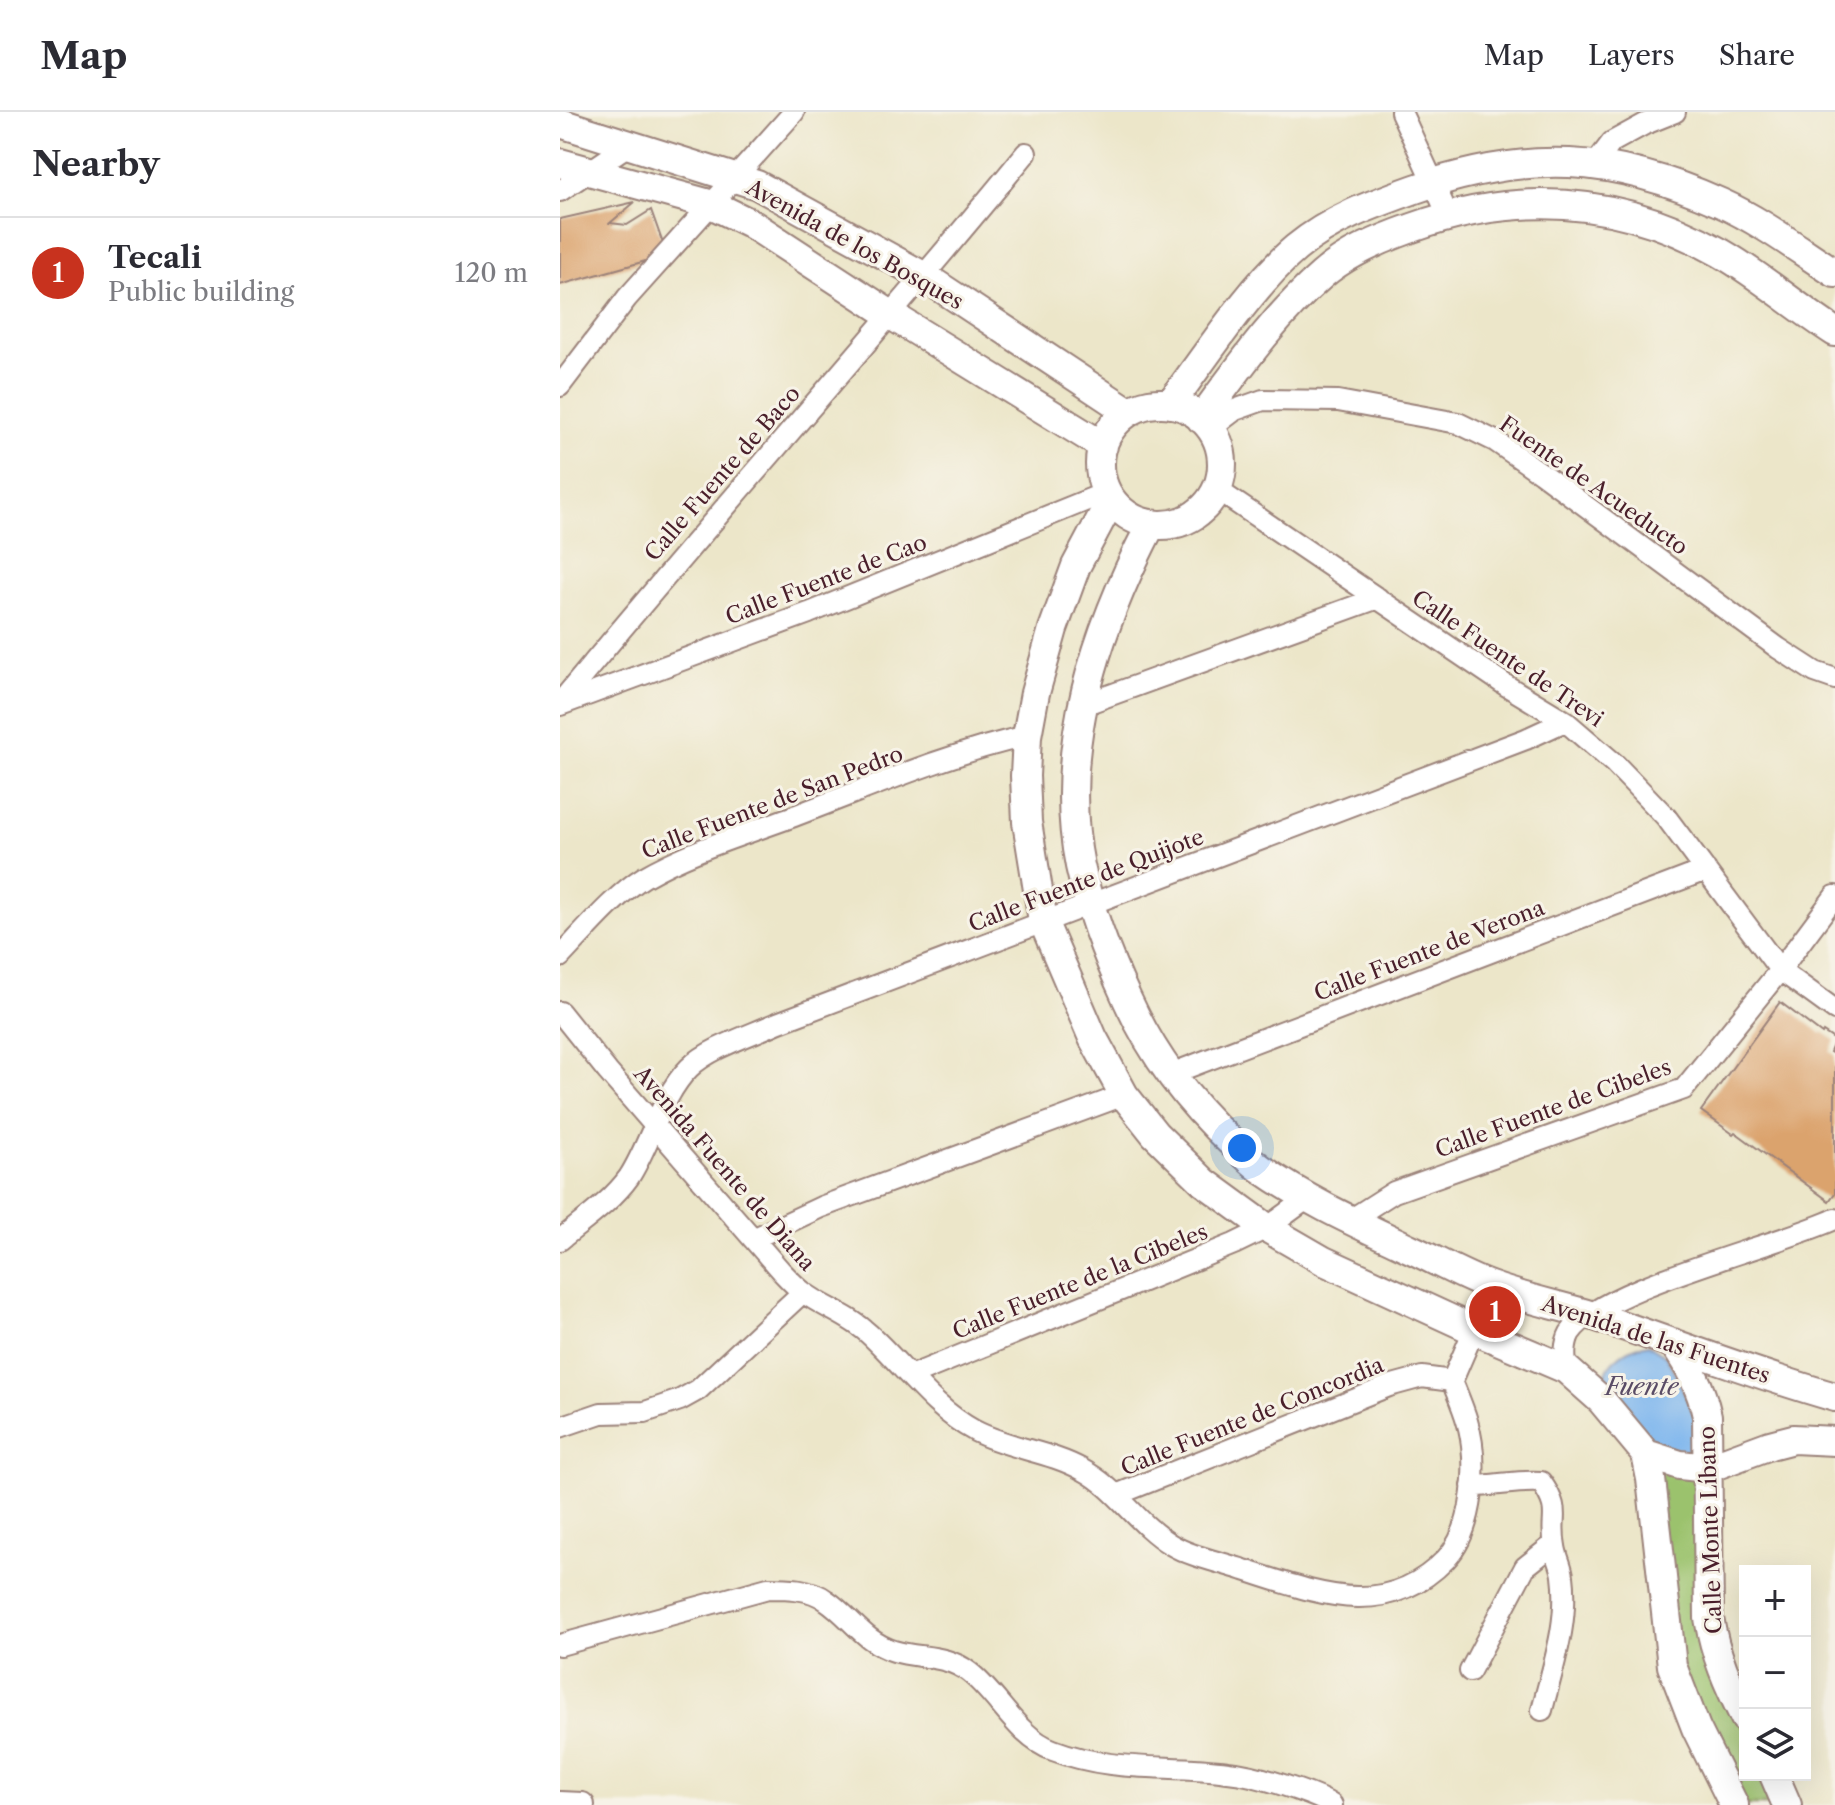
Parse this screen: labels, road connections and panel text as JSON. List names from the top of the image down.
{
  "streets": {
    "main road": ["Avenida de los Bosques", "Avenida de las Fuentes", "Calle Monte Líbano"],
    "street": [
      "Calle Fuente de Baco",
      "Fuente de Acueducto",
      "Calle Fuente de Cao",
      "Calle Fuente de Trevi",
      "Calle Fuente de San Pedro",
      "Calle Fuente de Quijote",
      "Calle Fuente de Verona",
      "Calle Fuente de Cibeles",
      "Avenida Fuente de Diana",
      "Calle Fuente de la Cibeles",
      "Calle Fuente de Concordia"
    ]
  },
  "crossings": [
    ["Avenida de los Bosques", "Calle Fuente de Baco"],
    ["Avenida de los Bosques", "Fuente de Acueducto"],
    ["Avenida de los Bosques", "Calle Fuente de Cao"],
    ["Avenida de los Bosques", "Calle Fuente de Trevi"],
    ["Avenida de los Bosques", "Avenida de las Fuentes"],
    ["Calle Fuente de Baco", "Calle Fuente de Cao"],
    ["Fuente de Acueducto", "Calle Fuente de Cao"],
    ["Fuente de Acueducto", "Calle Fuente de Trevi"],
    ["Fuente de Acueducto", "Avenida de las Fuentes"],
    ["Calle Fuente de Cao", "Calle Fuente de Trevi"],
    ["Calle Fuente de Cao", "Avenida de las Fuentes"],
    ["Calle Fuente de Trevi", "Calle Fuente de Quijote"],
    ["Calle Fuente de Trevi", "Calle Fuente de Verona"],
    ["Calle Fuente de Trevi", "Calle Fuente de Cibeles"],
    ["Calle Fuente de Trevi", "Avenida de las Fuentes"],
    ["Calle Fuente de Quijote", "Avenida Fuente de Diana"],
    ["Calle Fuente de Quijote", "Avenida de las Fuentes"],
    ["Calle Fuente de Verona", "Avenida de las Fuentes"],
    ["Calle Fuente de Cibeles", "Avenida de las Fuentes"],
    ["Avenida Fuente de Diana", "Calle Fuente de la Cibeles"],
    ["Avenida Fuente de Diana", "Calle Fuente de Concordia"],
    ["Calle Fuente de la Cibeles", "Avenida de las Fuentes"],
    ["Avenida de las Fuentes", "Calle Monte Líbano"]
  ],
  "water": ["Fuente"],
  "page": {
    "header": "Map",
    "nav": ["Map", "Layers", "Share"],
    "heading": "Nearby",
    "list": [
      {
        "mark": "1",
        "name": "Tecali",
        "note": "Public building",
        "value": "120 m"
      }
    ],
    "pins": "1",
    "map_buttons": ["+", "−"]
  }
}
